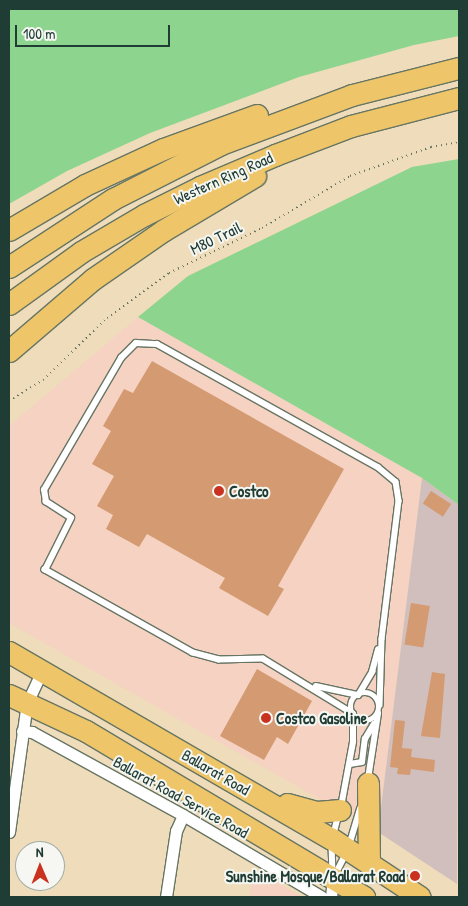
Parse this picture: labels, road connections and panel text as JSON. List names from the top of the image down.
{
  "streets": {
    "highway": ["Western Ring Road", "Ballarat Road"],
    "street": ["Ballarat Road Service Road"],
    "path": ["M80 Trail"]
  },
  "places": ["Costco", "Costco Gasoline", "Sunshine Mosque/Ballarat Road"],
  "scale_bar": "100 m",
  "north": "top"
}
